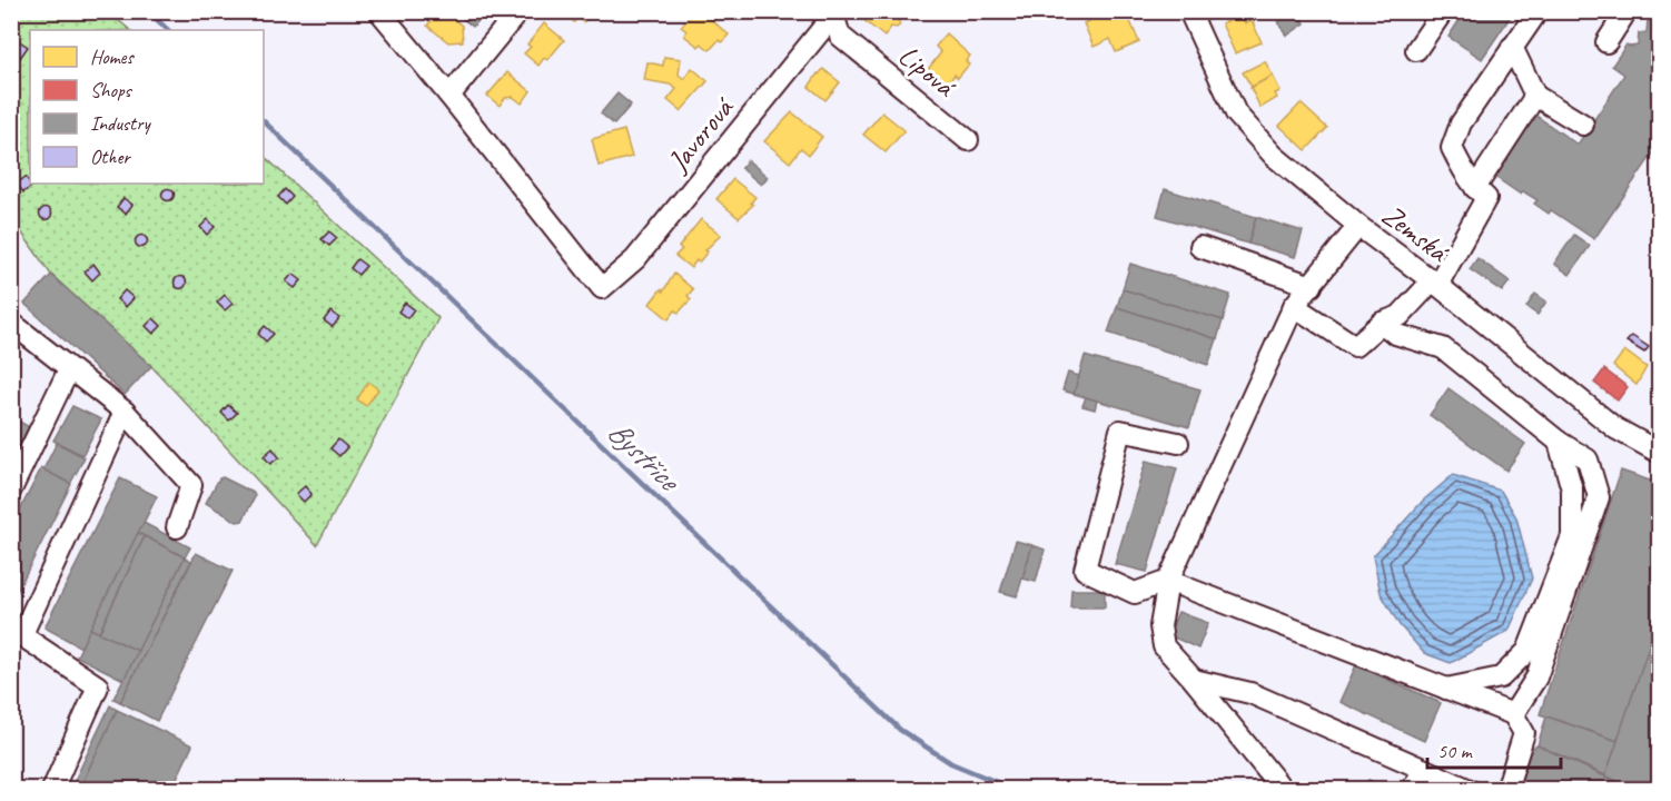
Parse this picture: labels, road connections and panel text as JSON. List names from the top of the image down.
{
  "streets": {
    "street": ["Lipová", "Javorová", "Zemská"]
  },
  "crossings": [
    ["Lipová", "Javorová"]
  ],
  "water": ["Bystřice"],
  "legend": [
    "Homes",
    "Shops",
    "Industry",
    "Other"
  ],
  "scale_bar": "50 m"
}
